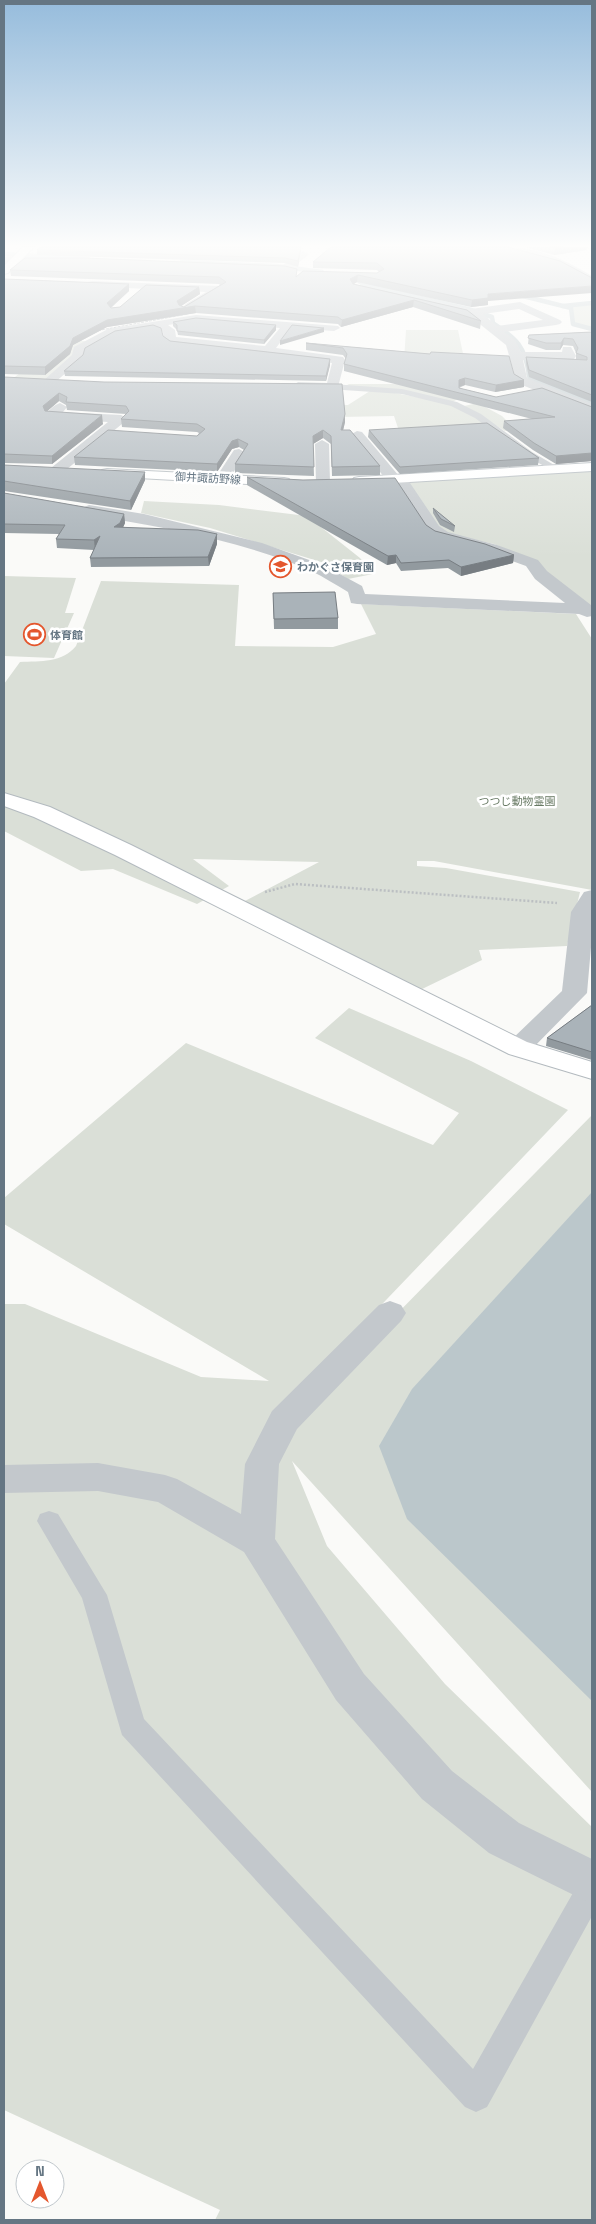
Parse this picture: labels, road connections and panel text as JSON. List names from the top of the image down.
{
  "streets": {
    "street": ["御井諏訪野線"]
  },
  "parks": ["つつじ動物霊園"],
  "places": {
    "school or university": ["わかぐさ保育園"],
    "sports": ["体育館"]
  },
  "north": "top"
}
